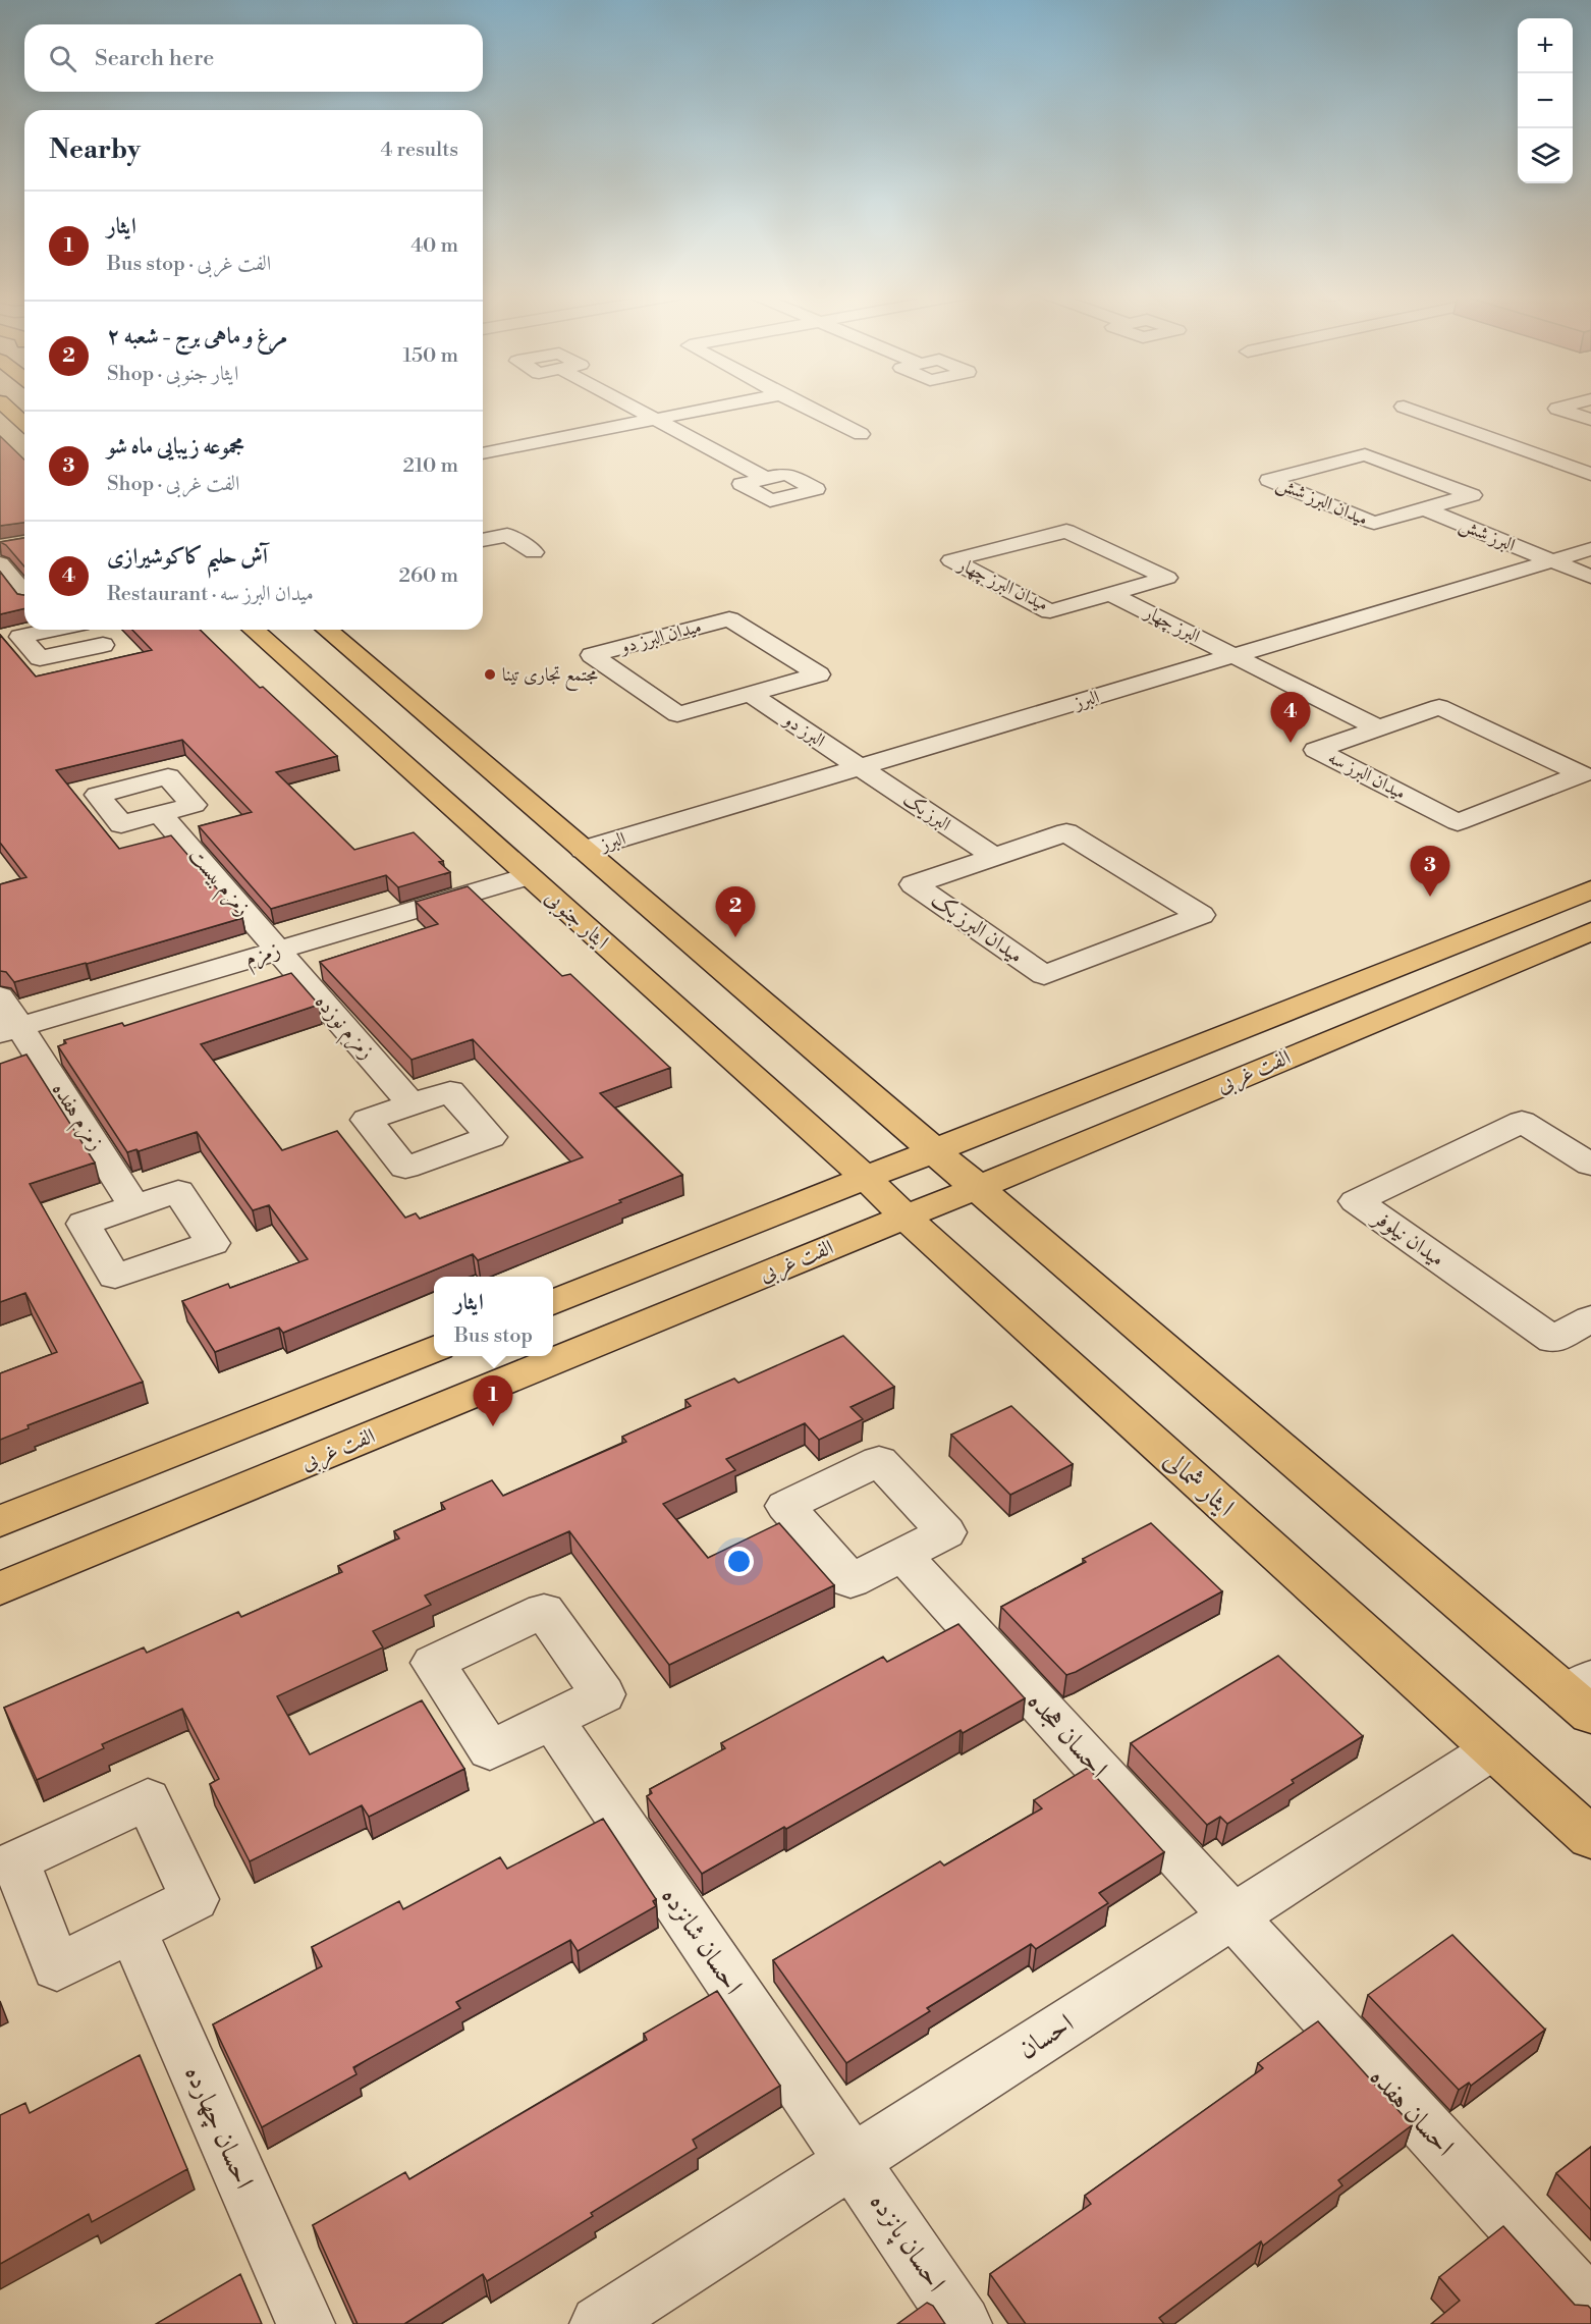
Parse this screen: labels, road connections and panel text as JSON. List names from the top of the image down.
{
  "streets": {
    "main road": ["ایثار جنوبی", "الفت غربی", "ایثار شمالی"],
    "street": [
      "میدان البرز شش",
      "البرز شش",
      "میدان البرز چهار",
      "البرز چهار",
      "میدان البرز دو",
      "البرز",
      "البرز دو",
      "میدان البرز سه",
      "البرز یک",
      "زمزم بیست",
      "میدان البرز یک",
      "زمزم",
      "زمزم نوزده",
      "زمزم هفده",
      "میدان نیلوفر",
      "احسان هجده",
      "احسان شانزده",
      "احسان",
      "احسان هفده",
      "احسان چهارده",
      "احسان پانزده"
    ]
  },
  "crossings": [
    ["میدان البرز شش", "البرز شش"],
    ["البرز شش", "البرز"],
    ["میدان البرز چهار", "البرز چهار"],
    ["البرز چهار", "البرز"],
    ["البرز چهار", "میدان البرز سه"],
    ["میدان البرز دو", "البرز دو"],
    ["البرز", "البرز دو"],
    ["البرز", "البرز یک"],
    ["البرز دو", "البرز یک"],
    ["البرز یک", "میدان البرز یک"],
    ["زمزم بیست", "زمزم"],
    ["زمزم بیست", "زمزم نوزده"],
    ["ایثار جنوبی", "زمزم"],
    ["ایثار جنوبی", "الفت غربی"],
    ["ایثار جنوبی", "ایثار شمالی"],
    ["زمزم", "زمزم نوزده"],
    ["زمزم", "زمزم هفده"],
    ["الفت غربی", "ایثار شمالی"],
    ["ایثار شمالی", "احسان"],
    ["احسان هجده", "احسان"],
    ["احسان هجده", "احسان هفده"],
    ["احسان شانزده", "احسان"],
    ["احسان شانزده", "احسان پانزده"],
    ["احسان", "احسان هفده"],
    ["احسان", "احسان پانزده"]
  ],
  "places": ["مجتمع تجاری تینا"],
  "page": {
    "map_buttons": ["+", "−"],
    "search": "Search here",
    "heading": ["Nearby", "4 results"],
    "list": [
      {
        "mark": "1",
        "name": "ایثار",
        "note": "Bus stop · الفت غربی",
        "value": "40 m"
      },
      {
        "mark": "2",
        "name": "مرغ و ماهی برج - شعبه ۲",
        "note": "Shop · ایثار جنوبی",
        "value": "150 m"
      },
      {
        "mark": "3",
        "name": "مجموعه زیبایی ماه شو",
        "note": "Shop · الفت غربی",
        "value": "210 m"
      },
      {
        "mark": "4",
        "name": "آش حلیم کاکوشیرازی",
        "note": "Restaurant · میدان البرز سه",
        "value": "260 m"
      }
    ],
    "pins": [
      "4",
      "3",
      "2",
      "1"
    ],
    "popup": ["ایثار", "Bus stop"]
  }
}
